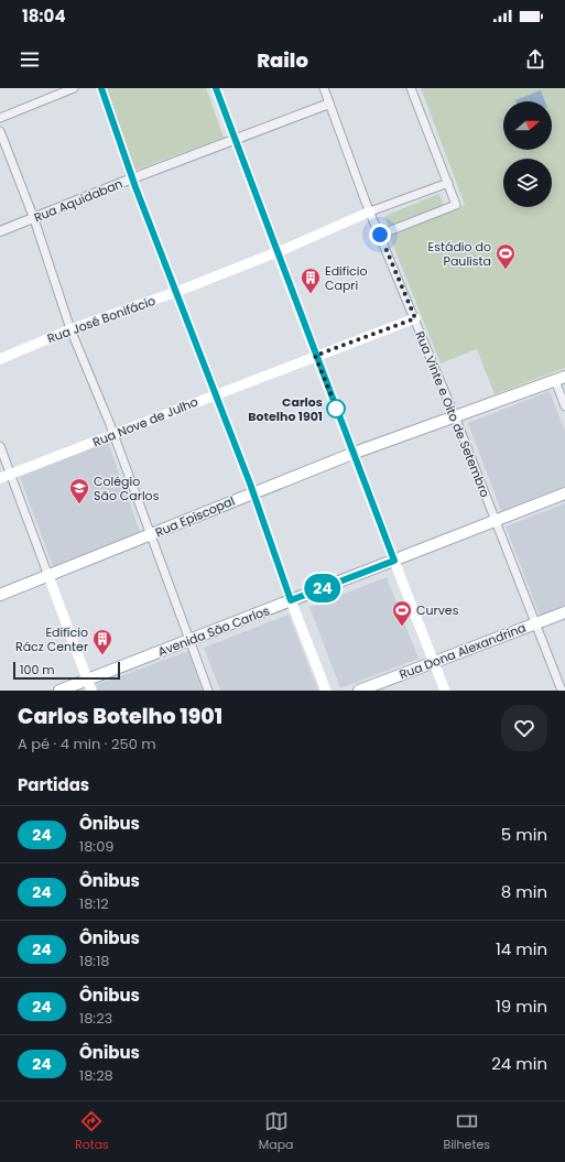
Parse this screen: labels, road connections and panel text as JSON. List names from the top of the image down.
{
  "streets": {
    "main road": [
      "Rua José Bonifácio",
      "Rua Nove de Julho",
      "Rua Episcopal",
      "Avenida São Carlos",
      "Rua Dona Alexandrina"
    ],
    "street": ["Rua Aquidaban", "Rua Vinte e Oito de Setembro"]
  },
  "crossings": [
    ["Rua Aquidaban", "Rua Vinte e Oito de Setembro"],
    ["Rua José Bonifácio", "Rua Vinte e Oito de Setembro"],
    ["Rua Vinte e Oito de Setembro", "Rua Nove de Julho"],
    ["Rua Vinte e Oito de Setembro", "Rua Episcopal"],
    ["Rua Vinte e Oito de Setembro", "Avenida São Carlos"],
    ["Rua Vinte e Oito de Setembro", "Rua Dona Alexandrina"]
  ],
  "places": {
    "sports": ["Estádio do Paulista", "Curves"],
    "building": ["Edifício Capri", "Edifício Rácz Center"],
    "other": ["Carlos Botelho 1901"],
    "school or university": ["Colégio São Carlos"]
  },
  "lines": ["bus line 24"],
  "scale_bar": "100 m",
  "north": "right",
  "page": {
    "status": "18:04",
    "header": "Railo",
    "on_map": "24",
    "scale": "100 m",
    "heading": [
      ["Carlos Botelho 1901", "A pé · 4 min · 250 m"],
      "Partidas"
    ],
    "list": [
      {
        "mark": "24",
        "name": "Ônibus",
        "note": "18:09",
        "value": "5 min"
      },
      {
        "mark": "24",
        "name": "Ônibus",
        "note": "18:12",
        "value": "8 min"
      },
      {
        "mark": "24",
        "name": "Ônibus",
        "note": "18:18",
        "value": "14 min"
      },
      {
        "mark": "24",
        "name": "Ônibus",
        "note": "18:23",
        "value": "19 min"
      },
      {
        "mark": "24",
        "name": "Ônibus",
        "note": "18:28",
        "value": "24 min"
      }
    ],
    "tabs": ["Rotas", "Mapa", "Bilhetes"]
  }
}
